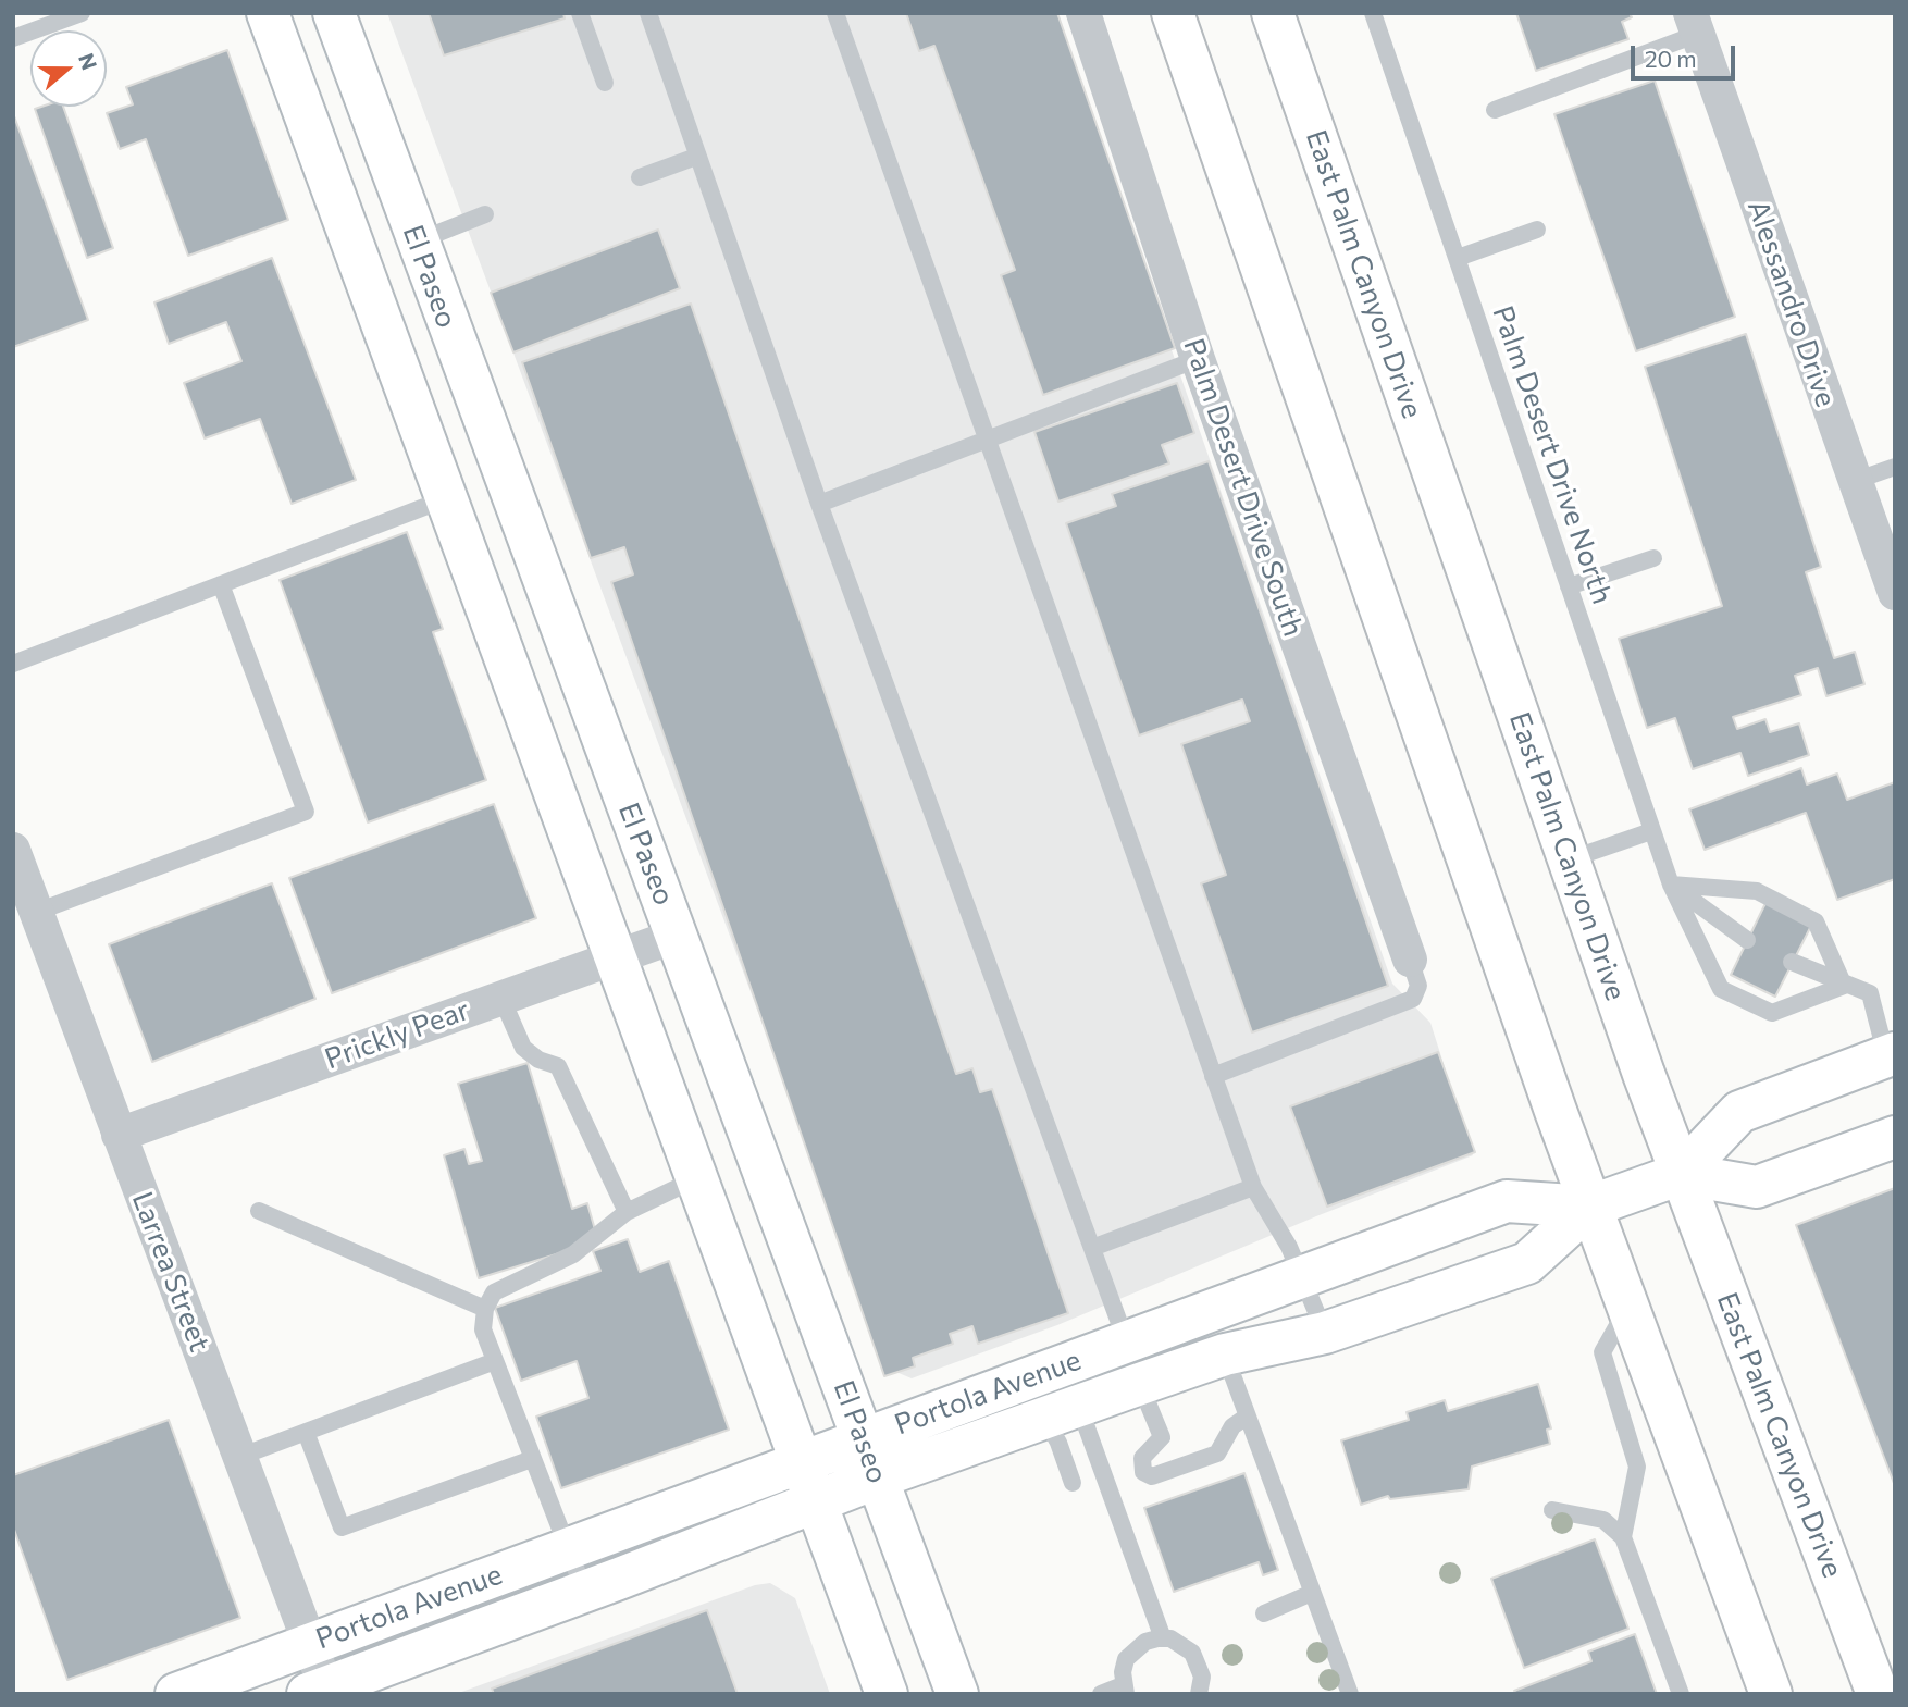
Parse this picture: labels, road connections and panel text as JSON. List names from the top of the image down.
{
  "streets": {
    "street": [
      "East Palm Canyon Drive",
      "El Paseo",
      "Alessandro Drive",
      "Palm Desert Drive South",
      "Prickly Pear",
      "Larrea Street",
      "Portola Avenue"
    ],
    "lane": ["Palm Desert Drive North"]
  },
  "crossings": [
    ["East Palm Canyon Drive", "Portola Avenue"],
    ["El Paseo", "Prickly Pear"],
    ["El Paseo", "Portola Avenue"],
    ["Prickly Pear", "Larrea Street"],
    ["Larrea Street", "Portola Avenue"]
  ],
  "scale_bar": "20 m",
  "north": "right"
}
